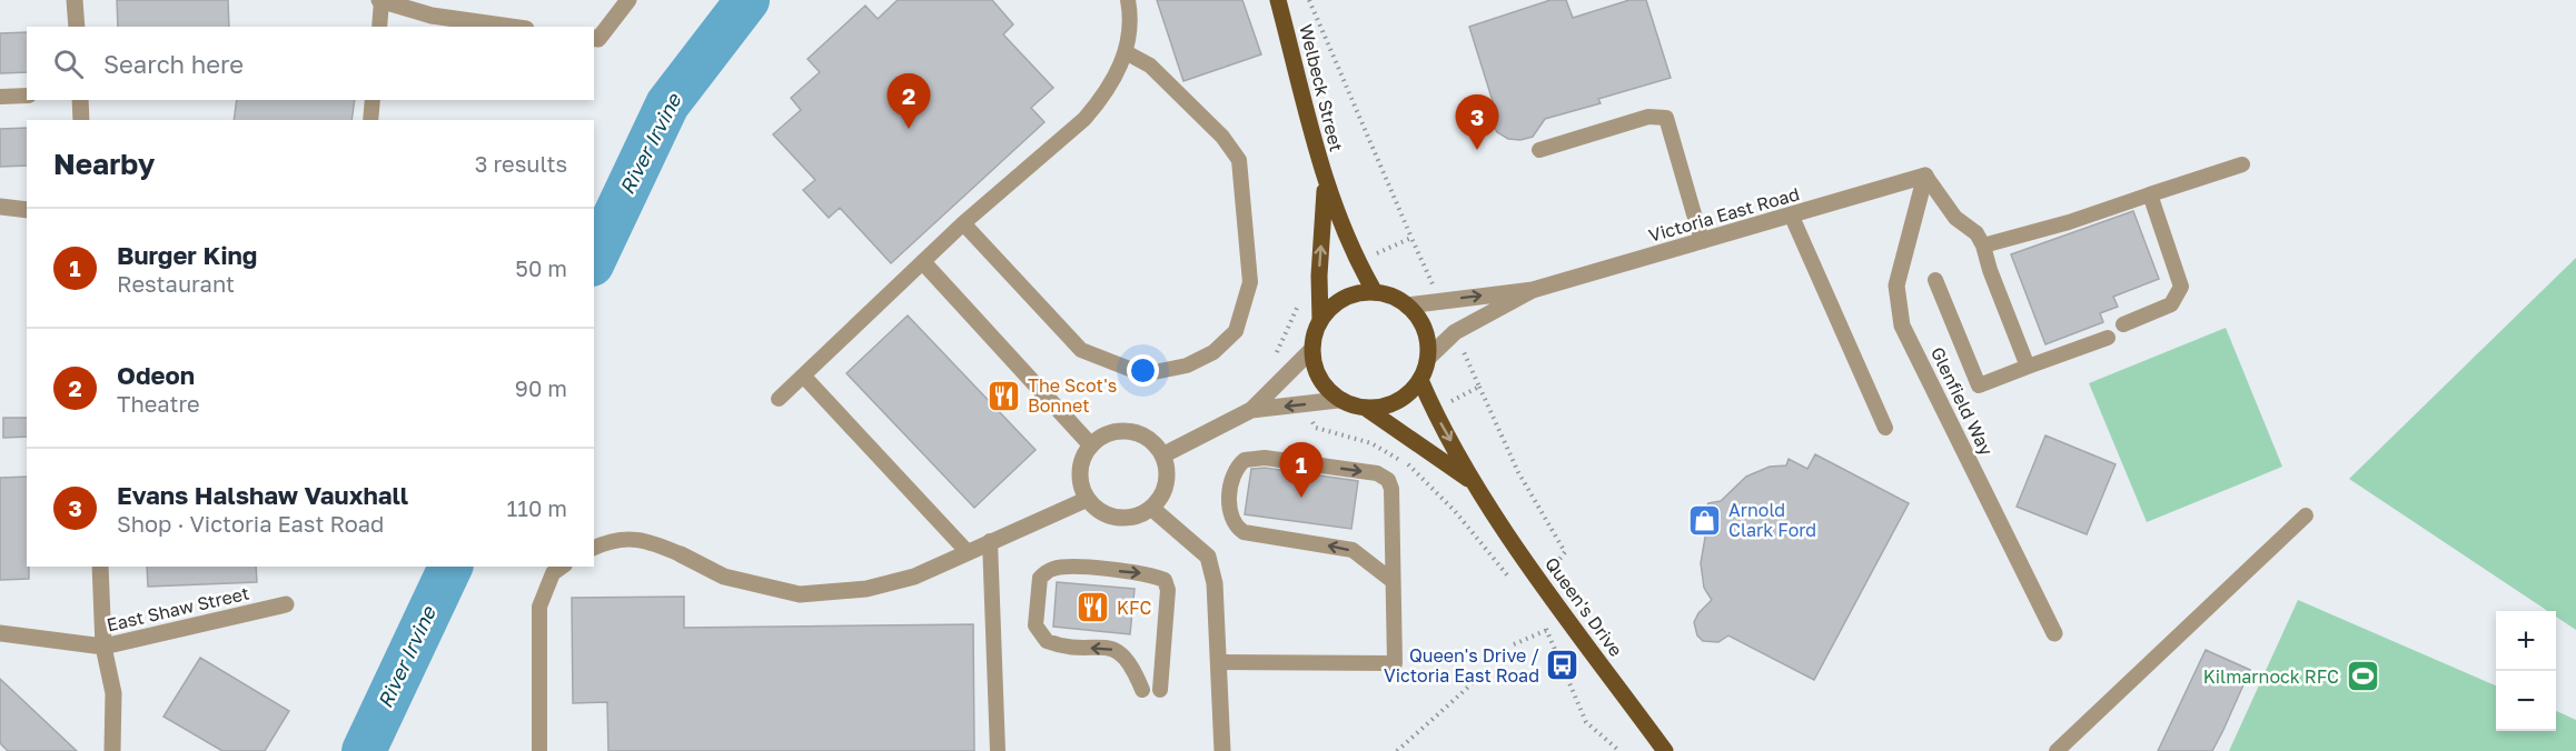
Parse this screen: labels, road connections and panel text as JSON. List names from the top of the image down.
{
  "streets": {
    "main road": ["Welbeck Street", "Queen's Drive"],
    "street": ["Victoria East Road", "Glenfield Way", "East Shaw Street"]
  },
  "crossings": [
    ["Welbeck Street", "Victoria East Road"],
    ["Welbeck Street", "Queen's Drive"],
    ["Victoria East Road", "Glenfield Way"],
    ["Victoria East Road", "Queen's Drive"]
  ],
  "water": ["River Irvine"],
  "places": {
    "restaurant": ["The Scot's Bonnet", "KFC"],
    "shop": ["Arnold Clark Ford"],
    "bus stop": ["Queen's Drive / Victoria East Road"],
    "sports": ["Kilmarnock RFC"]
  },
  "page": {
    "search": "Search here",
    "pins": ["2", "3", "1"],
    "heading": ["Nearby", "3 results"],
    "list": [
      {
        "mark": "1",
        "name": "Burger King",
        "note": "Restaurant",
        "value": "50 m"
      },
      {
        "mark": "2",
        "name": "Odeon",
        "note": "Theatre",
        "value": "90 m"
      },
      {
        "mark": "3",
        "name": "Evans Halshaw Vauxhall",
        "note": "Shop · Victoria East Road",
        "value": "110 m"
      }
    ],
    "map_buttons": ["+", "−"]
  }
}
